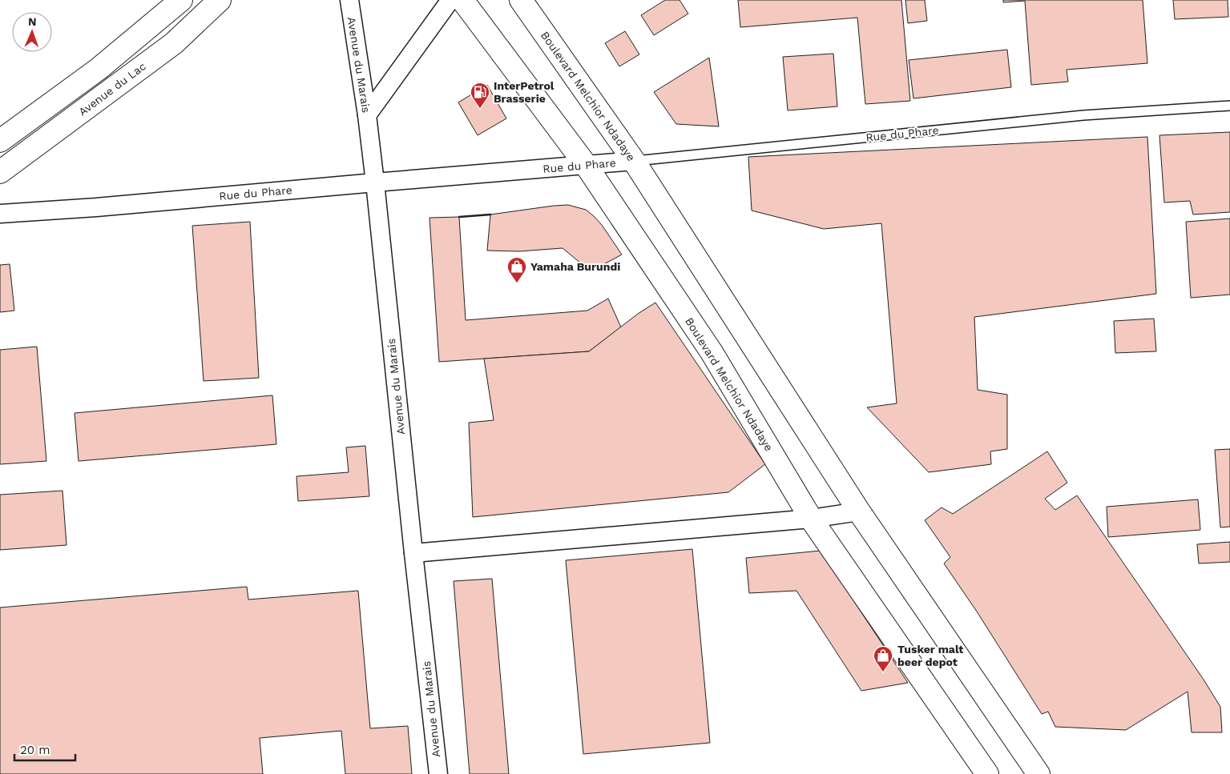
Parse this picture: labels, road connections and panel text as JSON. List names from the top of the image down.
{
  "streets": {
    "main road": ["Avenue du Lac", "Boulevard Melchior Ndadaye"],
    "street": ["Avenue du Marais", "Rue du Phare"]
  },
  "crossings": [
    ["Avenue du Marais", "Rue du Phare"],
    ["Boulevard Melchior Ndadaye", "Rue du Phare"]
  ],
  "places": {
    "fuel station": ["InterPetrol Brasserie"],
    "shop": ["Yamaha Burundi", "Tusker malt beer depot"]
  },
  "scale_bar": "20 m",
  "north": "top"
}
